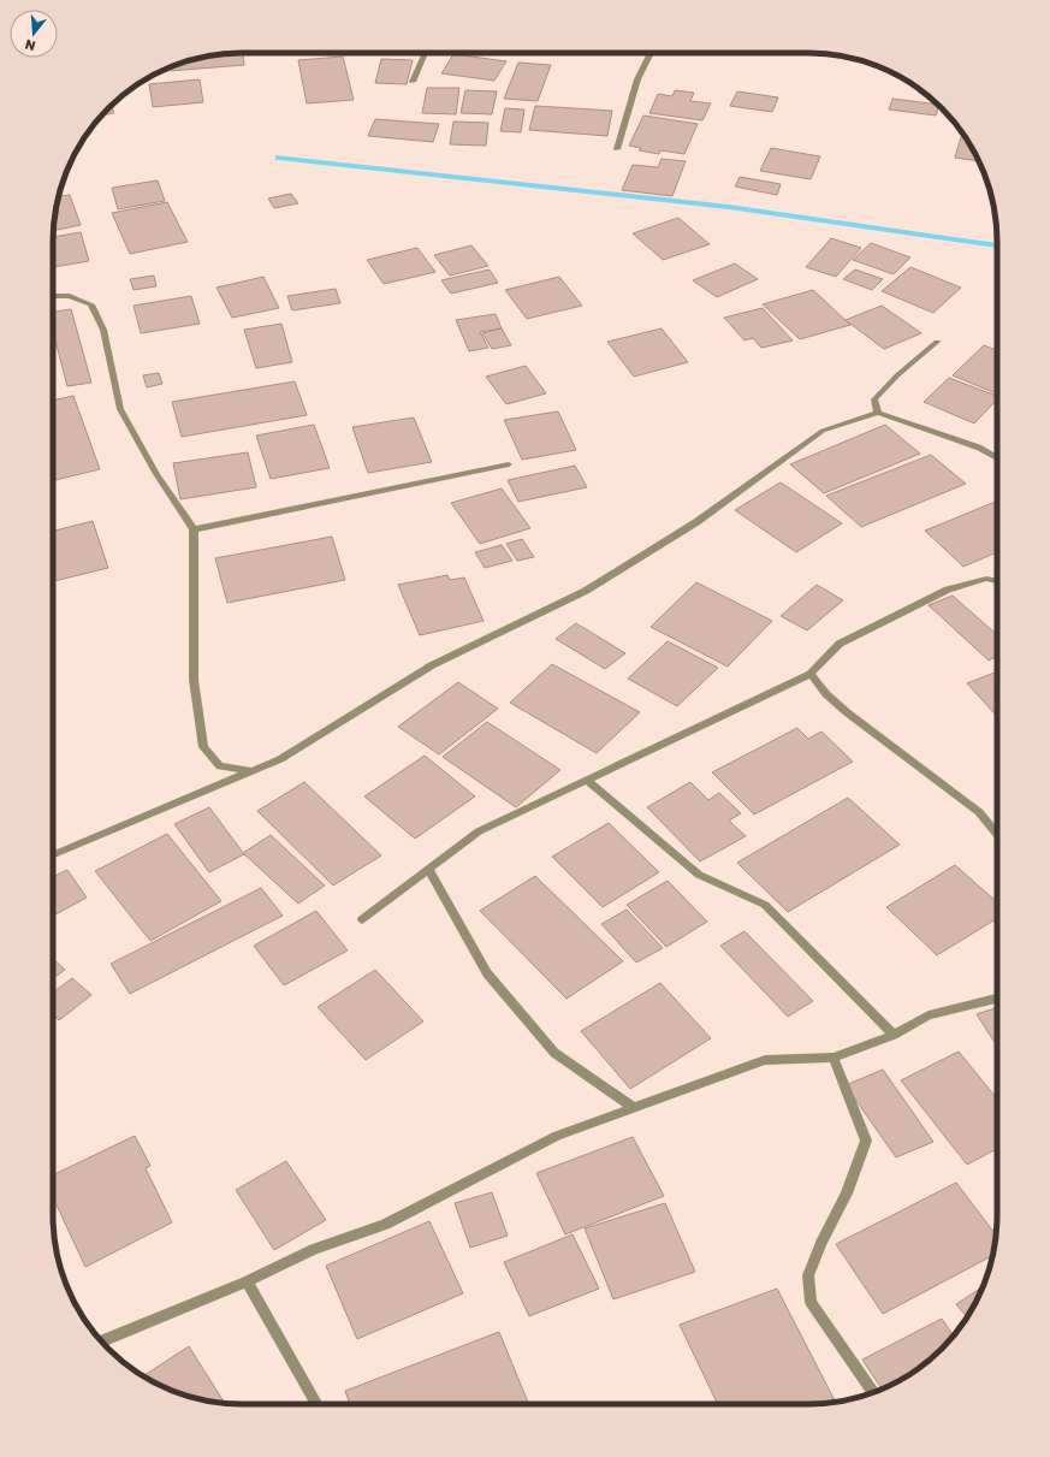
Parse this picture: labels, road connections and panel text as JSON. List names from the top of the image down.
{
  "north": "bottom"
}
